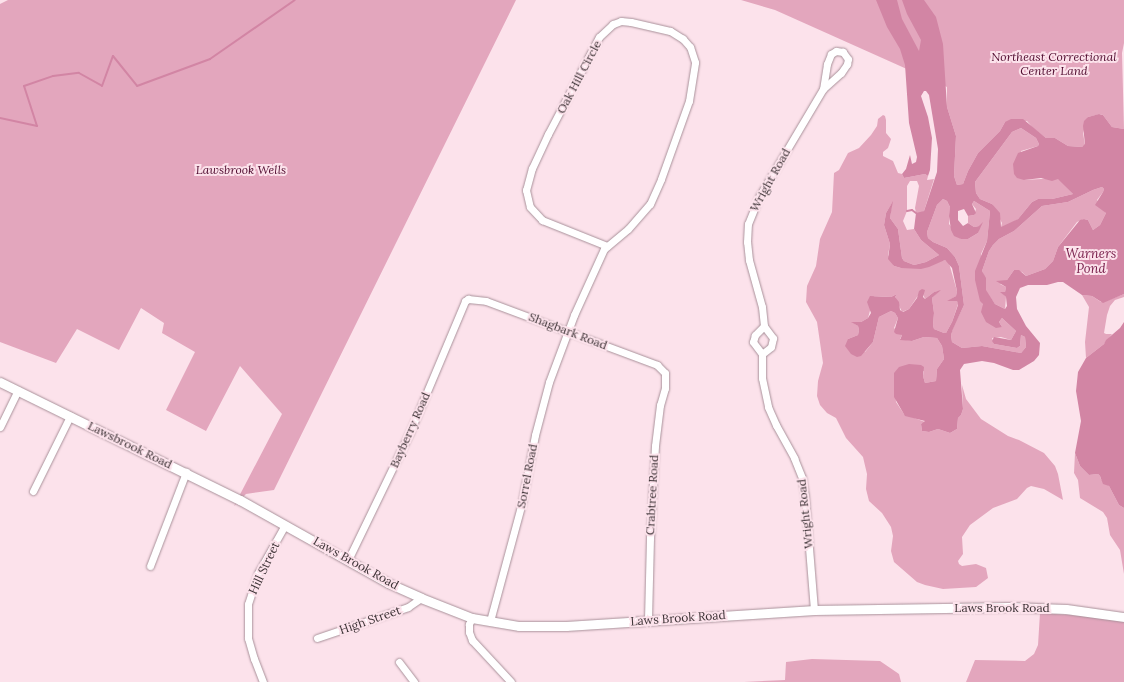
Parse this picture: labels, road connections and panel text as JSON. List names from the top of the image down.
{
  "streets": {
    "street": [
      "Oak Hill Circle",
      "Wright Road",
      "Shagbark Road",
      "Bayberry Road",
      "Lawsbrook Road",
      "Sorrel Road",
      "Crabtree Road",
      "Laws Brook Road",
      "Hill Street",
      "High Street"
    ]
  },
  "crossings": [
    ["Oak Hill Circle", "Shagbark Road"],
    ["Oak Hill Circle", "Sorrel Road"],
    ["Wright Road", "Laws Brook Road"],
    ["Shagbark Road", "Bayberry Road"],
    ["Shagbark Road", "Sorrel Road"],
    ["Shagbark Road", "Crabtree Road"],
    ["Bayberry Road", "Laws Brook Road"],
    ["Lawsbrook Road", "Laws Brook Road"],
    ["Sorrel Road", "Laws Brook Road"],
    ["Crabtree Road", "Laws Brook Road"],
    ["Laws Brook Road", "Hill Street"],
    ["Laws Brook Road", "High Street"]
  ],
  "water": ["Warners Pond"],
  "parks": ["Northeast Correctional Center Land", "Lawsbrook Wells"]
}
